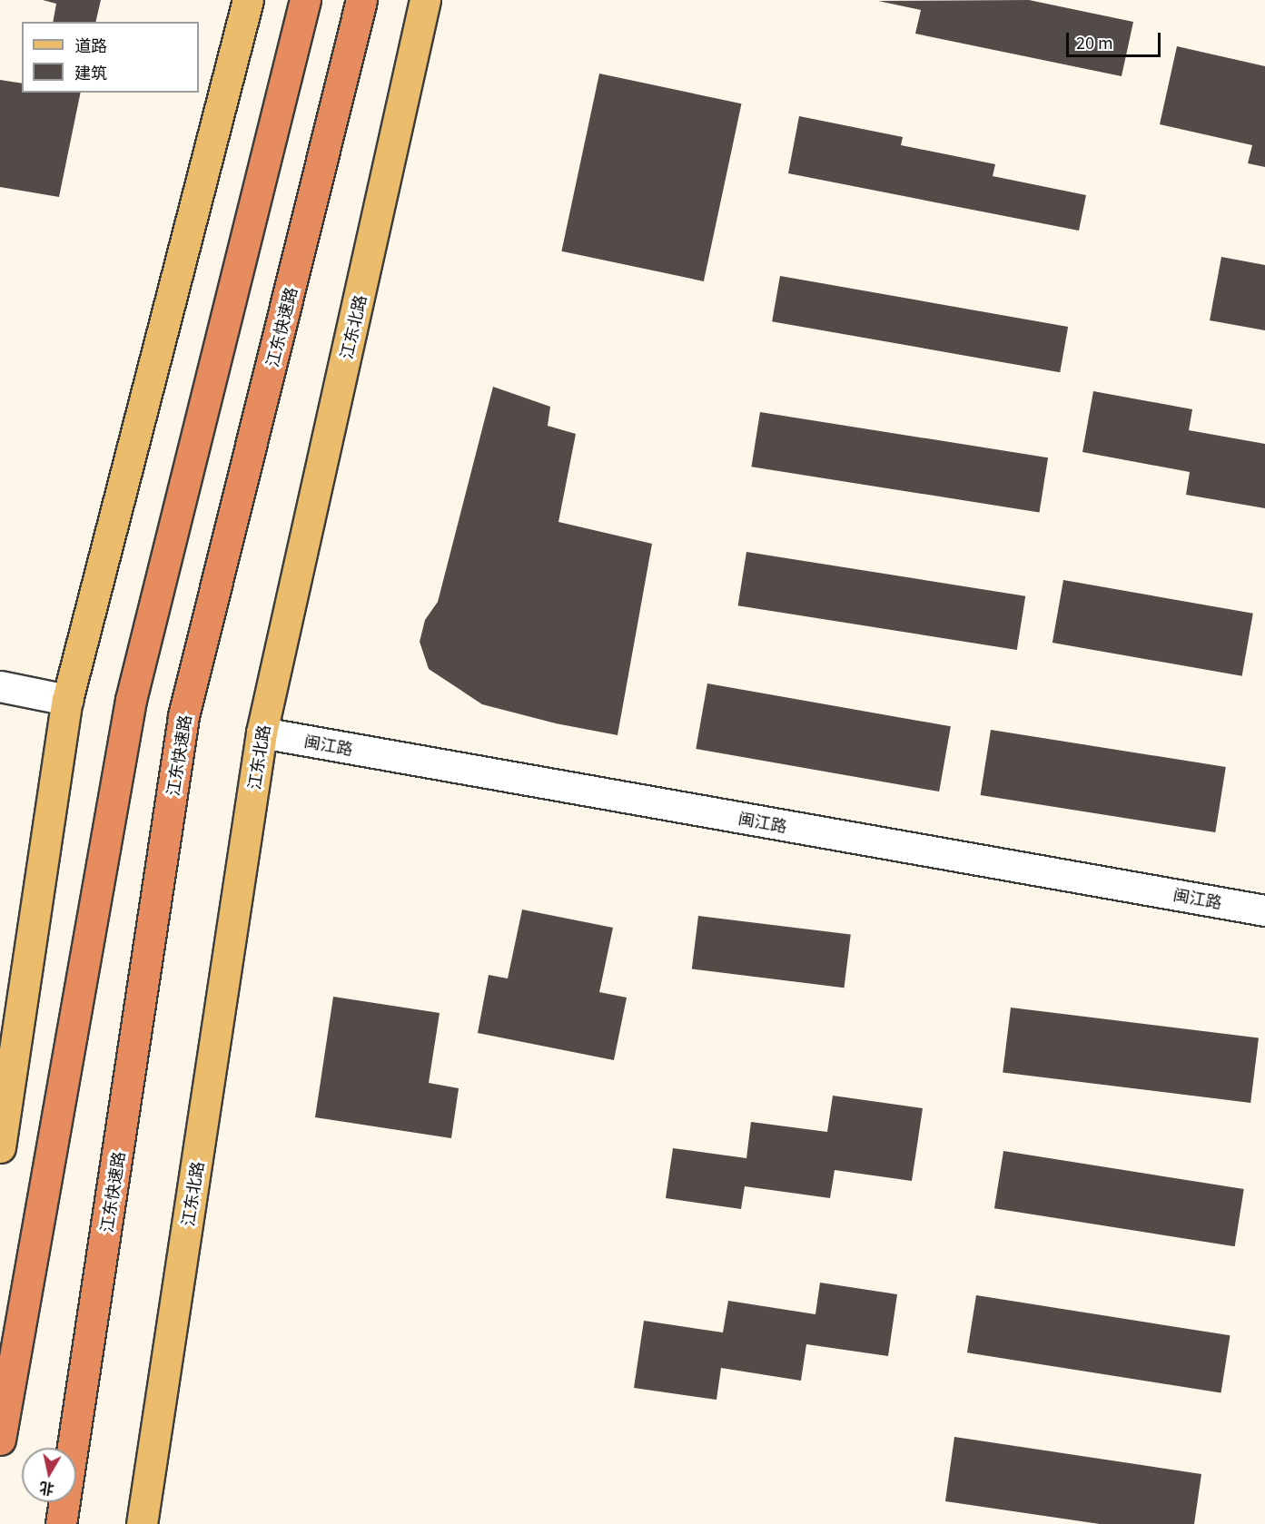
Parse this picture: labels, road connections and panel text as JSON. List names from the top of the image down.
{
  "streets": {
    "highway": ["江东快速路"],
    "main road": ["江东北路"],
    "street": ["闽江路"]
  },
  "crossings": [
    ["江东北路", "闽江路"]
  ],
  "legend": ["道路", "建筑"],
  "scale_bar": "20 m",
  "north": "bottom"
}
